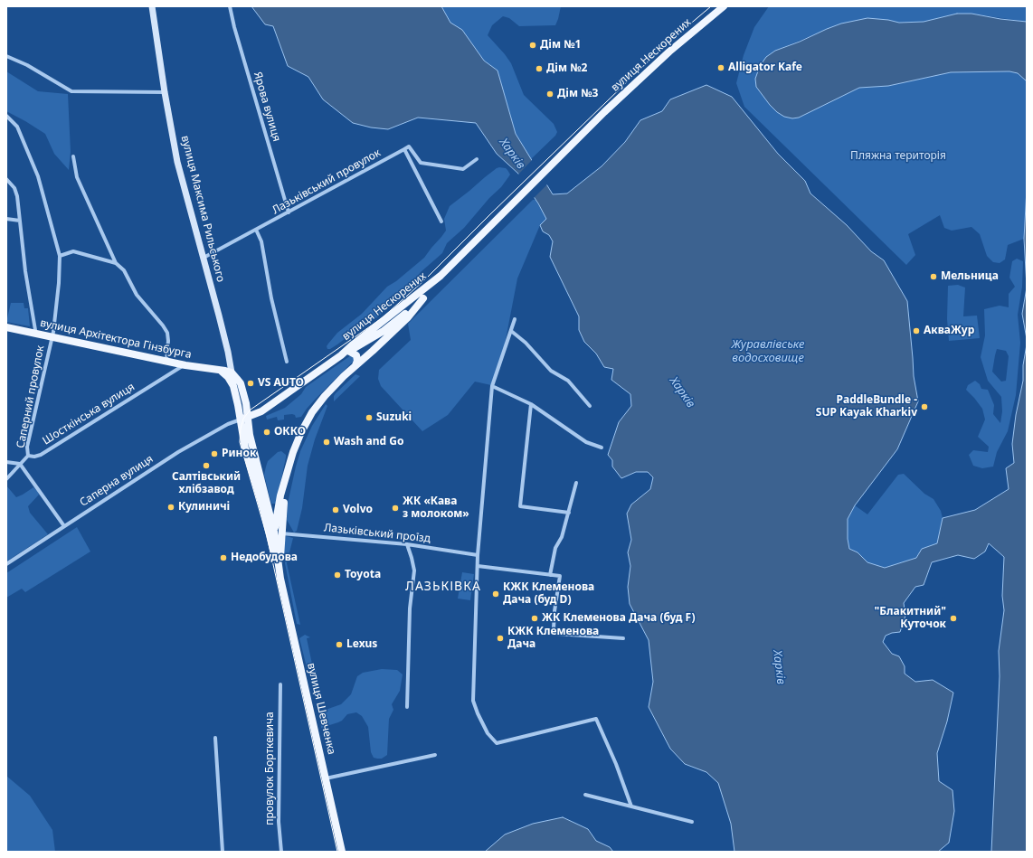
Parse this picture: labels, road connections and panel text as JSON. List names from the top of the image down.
{
  "streets": {
    "main road": [
      "вулиця Нескорених",
      "вулиця Максима Рильського",
      "вулиця Архітектора Гінзбурга",
      "вулиця Шевченка"
    ],
    "street": [
      "Ярова вулиця",
      "Лазьківський провулок",
      "Саперний провулок",
      "Шосткінська вулиця",
      "Саперна вулиця",
      "Лазьківський проїзд",
      "провулок Борткевича"
    ]
  },
  "crossings": [
    ["вулиця Нескорених", "вулиця Максима Рильського"],
    ["вулиця Нескорених", "Саперна вулиця"],
    ["вулиця Нескорених", "вулиця Шевченка"],
    ["Ярова вулиця", "Лазьківський провулок"],
    ["Лазьківський провулок", "вулиця Максима Рильського"],
    ["вулиця Максима Рильського", "вулиця Архітектора Гінзбурга"],
    ["вулиця Максима Рильського", "Саперна вулиця"],
    ["вулиця Максима Рильського", "вулиця Шевченка"],
    ["вулиця Архітектора Гінзбурга", "Саперний провулок"],
    ["вулиця Архітектора Гінзбурга", "Шосткінська вулиця"],
    ["Саперний провулок", "Шосткінська вулиця"],
    ["Саперна вулиця", "вулиця Шевченка"],
    ["Лазьківський проїзд", "вулиця Шевченка"]
  ],
  "districts": ["ЛАЗЬКІВКА"],
  "water": ["Харків", "Журавлівське водосховище"],
  "parks": ["Пляжна територія"],
  "places": [
    "Дім №1",
    "Alligator Kafe",
    "Дім №2",
    "Дім №3",
    "Мельница",
    "АкваЖур",
    "VS AUTO",
    "PaddleBundle - SUP Kayak Kharkiv",
    "Suzuki",
    "ОККО",
    "Wash and Go",
    "Ринок",
    "Салтівський хлібзавод",
    "Кулиничі",
    "ЖК «Кава з молоком»",
    "Volvo",
    "Недобудова",
    "Toyota",
    "КЖК Клеменова Дача (буд D)",
    "ЖК Клеменова Дача (буд F)",
    "\"Блакитний\" Куточок",
    "КЖК Клеменова Дача",
    "Lexus"
  ]
}
